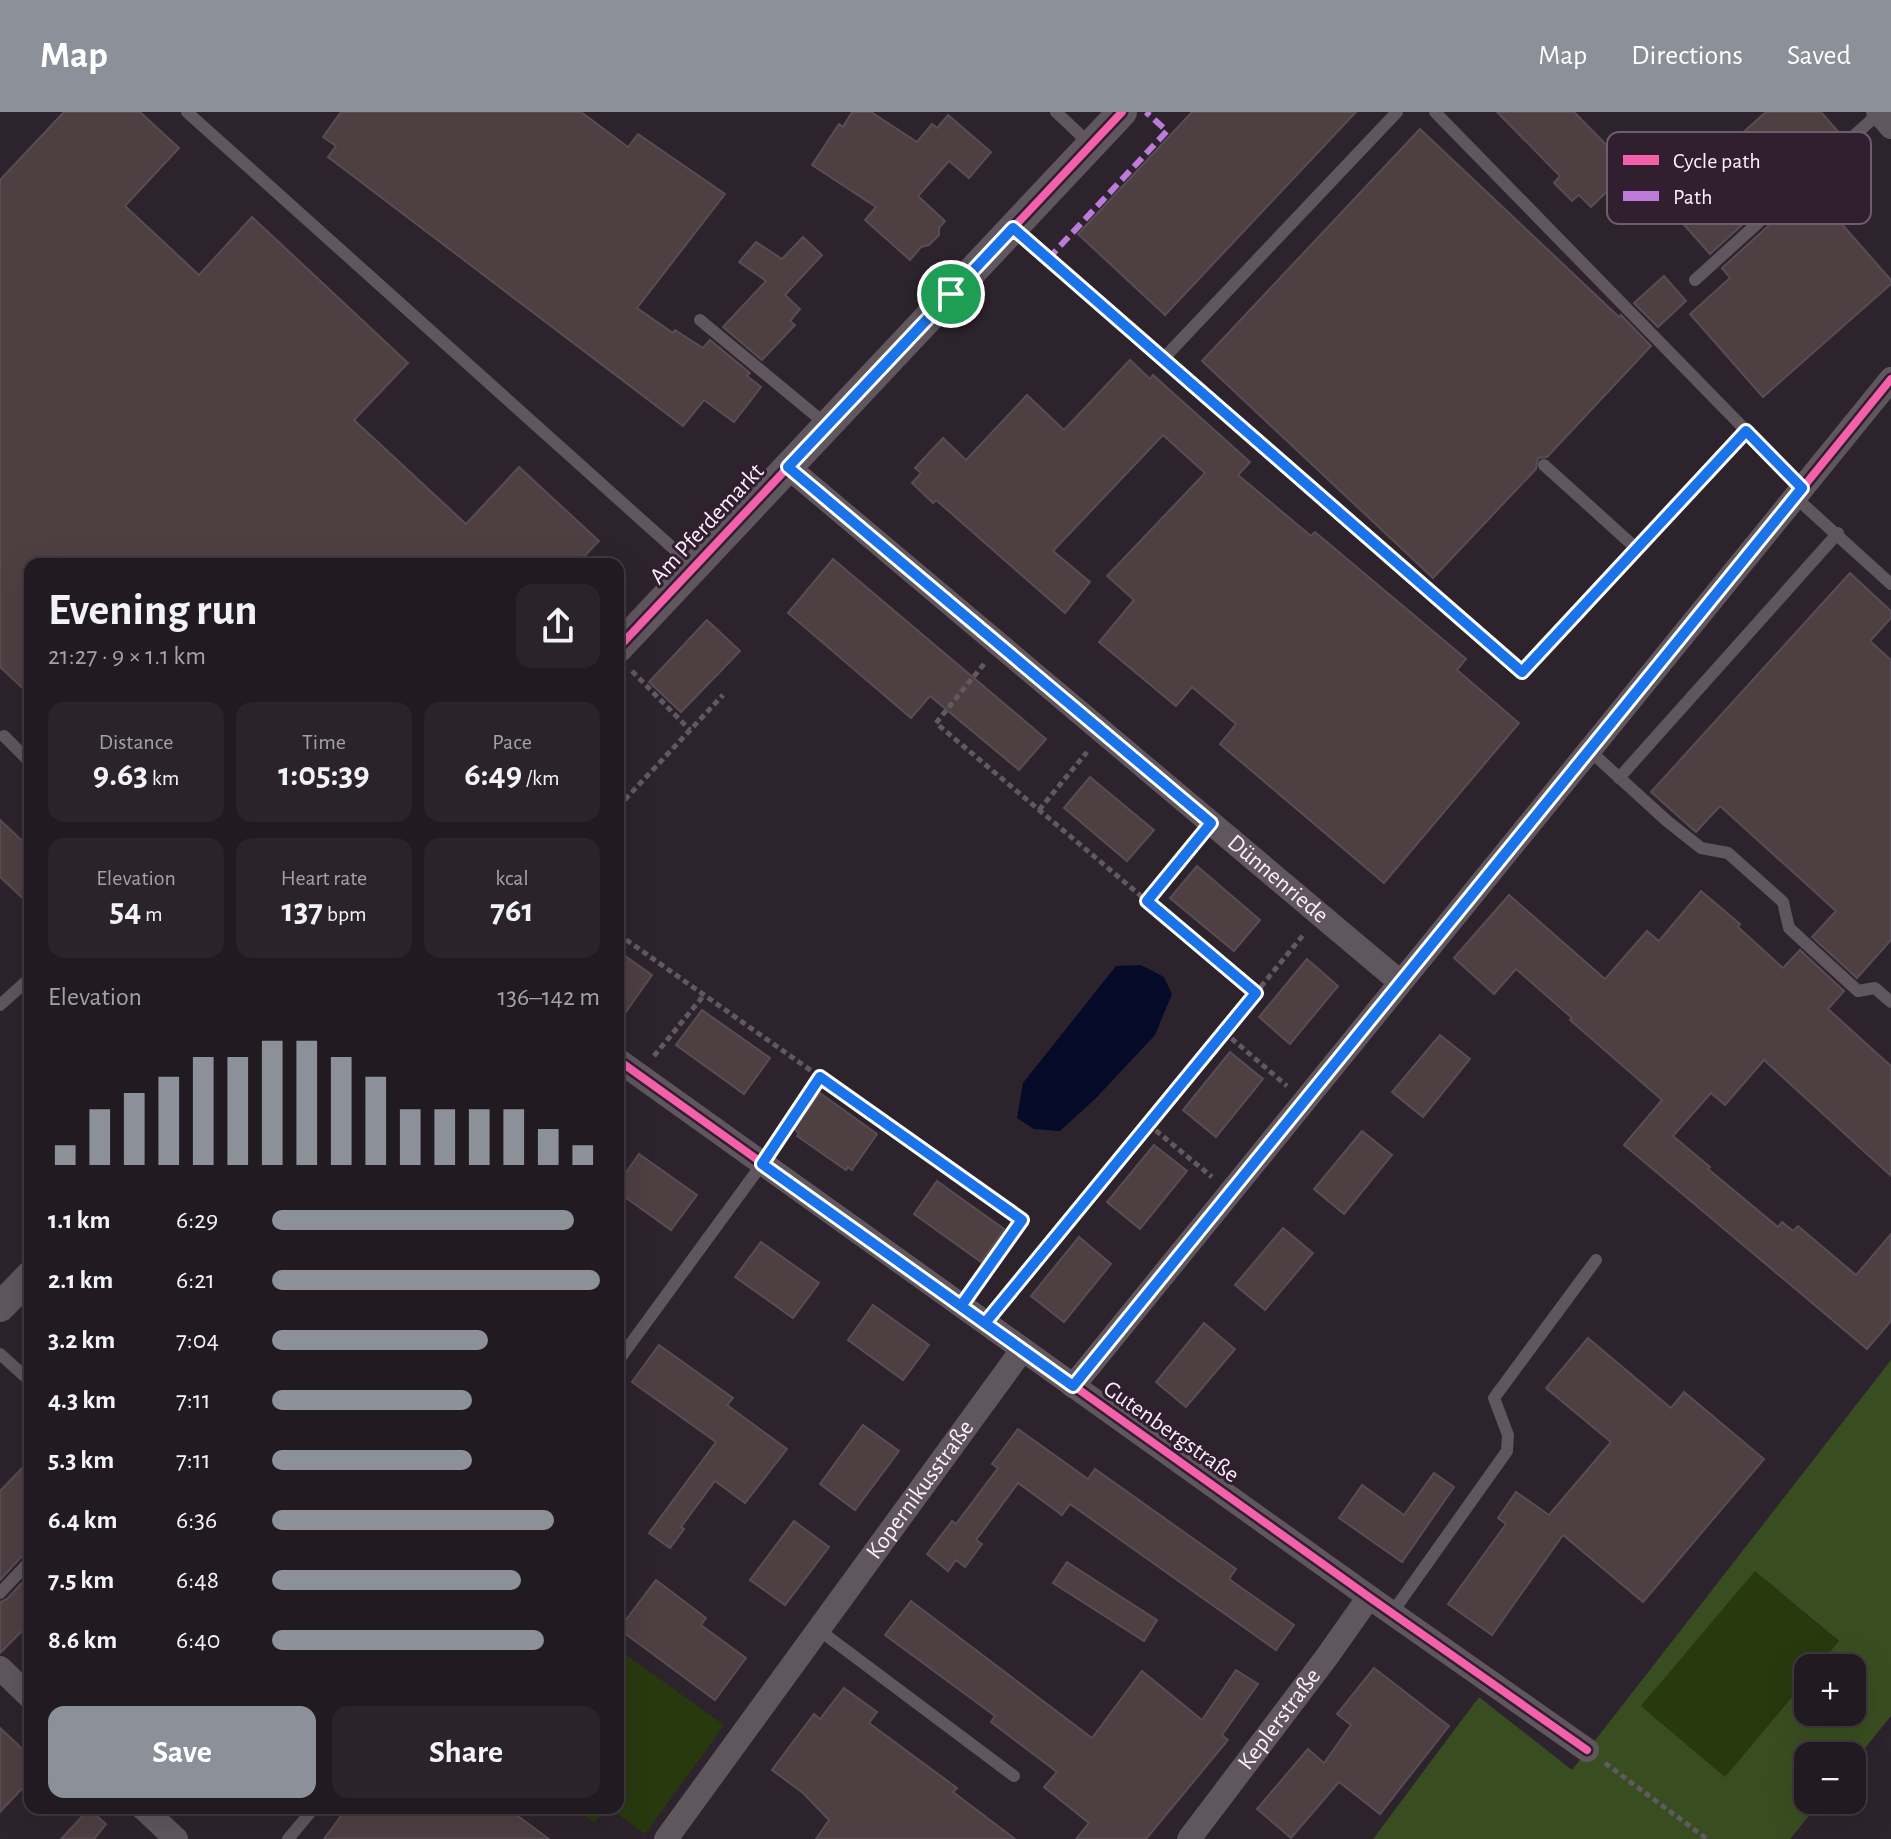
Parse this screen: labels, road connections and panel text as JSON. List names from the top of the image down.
{
  "streets": {
    "street": [
      "Am Pferdemarkt",
      "Dünnenriede",
      "Gutenbergstraße",
      "Kopernikusstraße",
      "Keplerstraße"
    ]
  },
  "crossings": [
    ["Am Pferdemarkt", "Dünnenriede"],
    ["Gutenbergstraße", "Kopernikusstraße"],
    ["Gutenbergstraße", "Keplerstraße"]
  ],
  "legend": ["Cycle path", "Path"],
  "page": {
    "header": "Map",
    "nav": ["Map", "Directions", "Saved"],
    "heading": ["Evening run", "21:27 · 9 × 1.1 km"],
    "stats": [
      ["Distance", "9.63 km"],
      ["Time", "1:05:39"],
      ["Pace", "6:49 /km"],
      ["Elevation", "54 m"],
      ["Heart rate", "137 bpm"],
      ["kcal", "761"]
    ],
    "chart": ["Elevation", "136–142 m"],
    "list": [
      {
        "name": "1.1 km",
        "note": "6:29"
      },
      {
        "name": "2.1 km",
        "note": "6:21"
      },
      {
        "name": "3.2 km",
        "note": "7:04"
      },
      {
        "name": "4.3 km",
        "note": "7:11"
      },
      {
        "name": "5.3 km",
        "note": "7:11"
      },
      {
        "name": "6.4 km",
        "note": "6:36"
      },
      {
        "name": "7.5 km",
        "note": "6:48"
      },
      {
        "name": "8.6 km",
        "note": "6:40"
      }
    ],
    "map_buttons": ["+", "−"],
    "buttons": ["Save", "Share"]
  }
}
